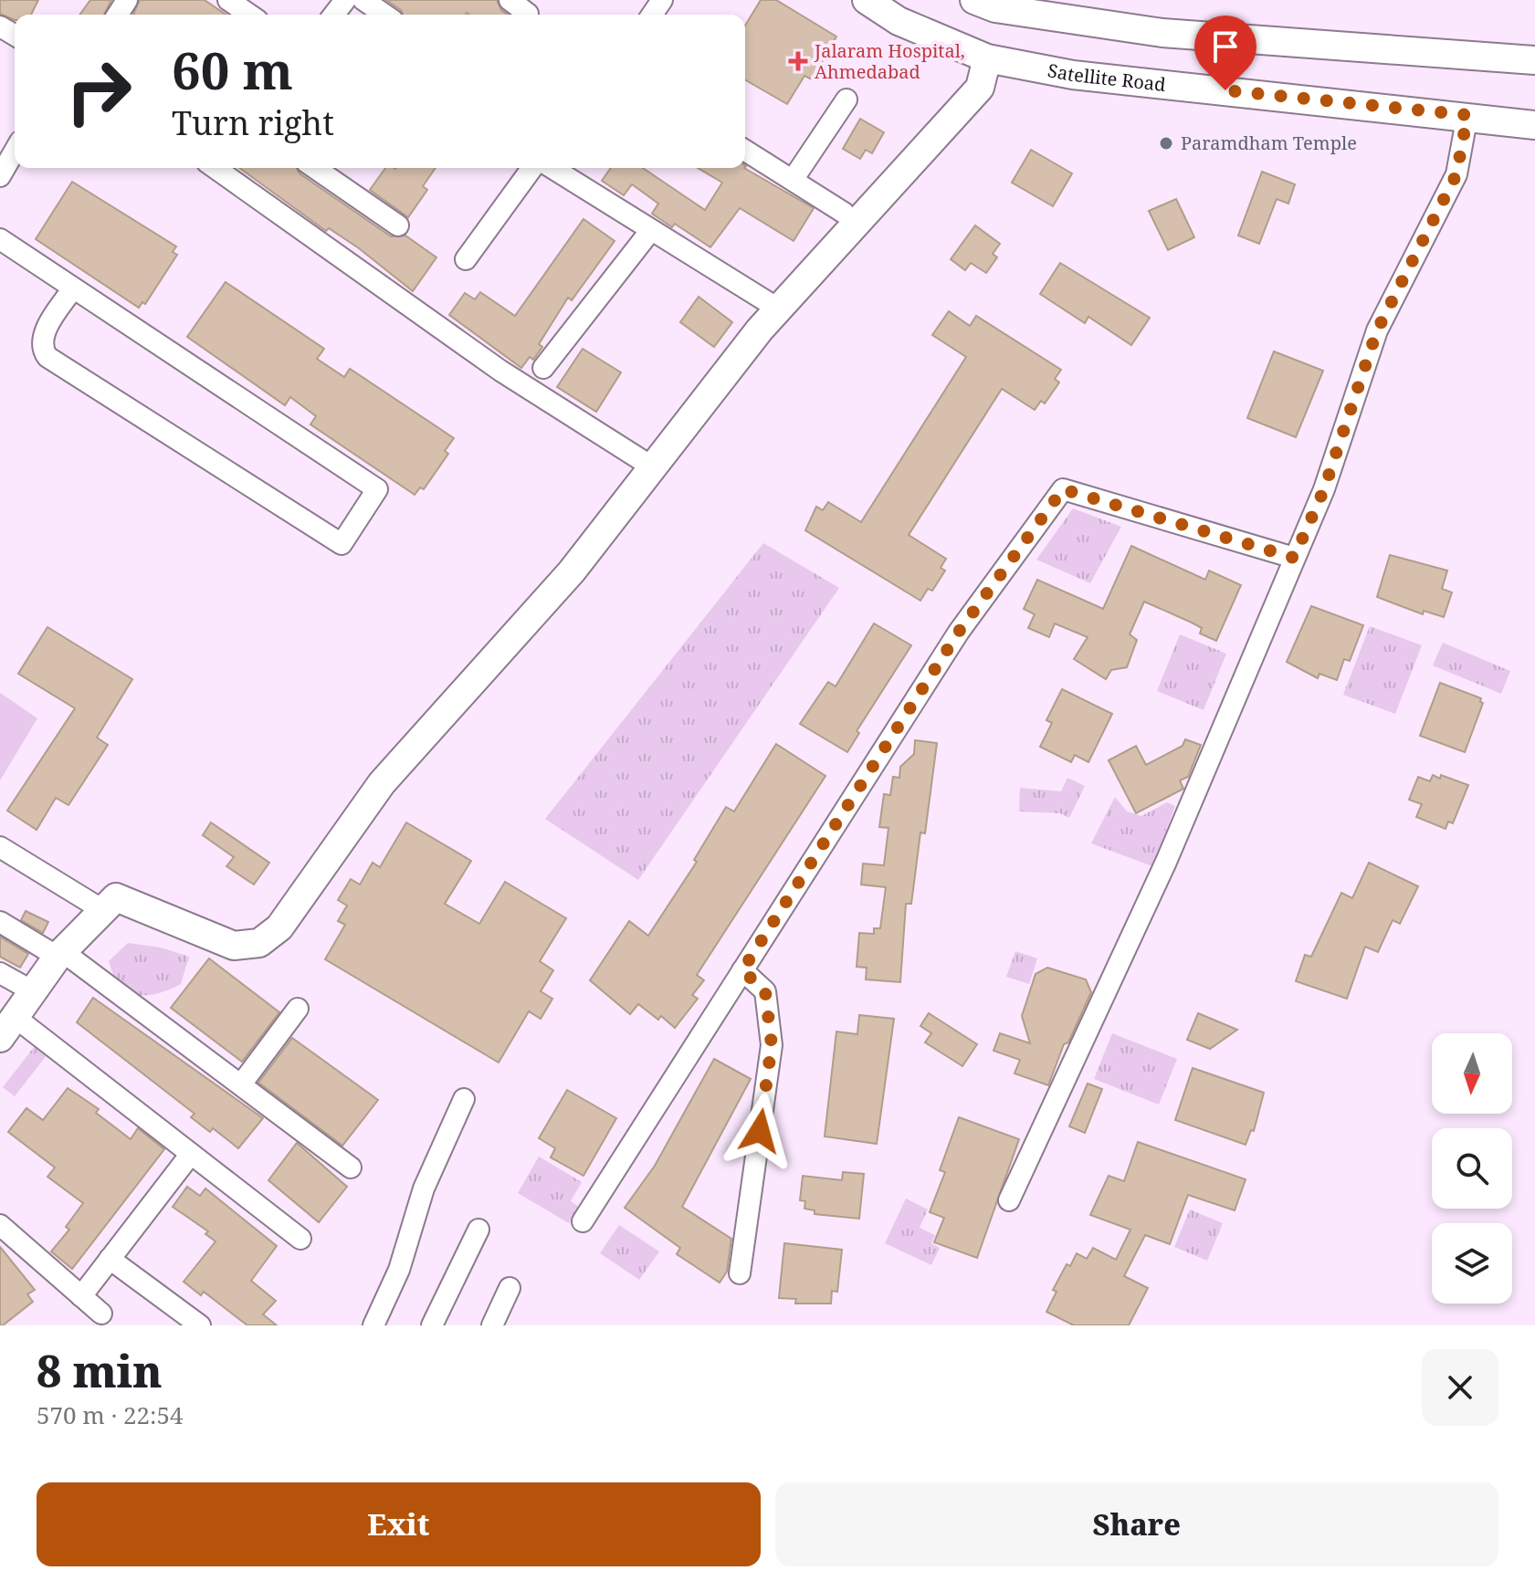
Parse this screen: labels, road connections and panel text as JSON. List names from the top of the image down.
{
  "streets": {
    "street": ["Satellite Road"]
  },
  "places": {
    "health": ["Jalaram Hospital, Ahmedabad"],
    "other": ["Paramdham Temple"]
  },
  "north": "bottom",
  "page": {
    "turn": ["60 m", "Turn right"],
    "heading": ["8 min", "570 m · 22:54"],
    "buttons": ["Exit", "Share"]
  }
}
